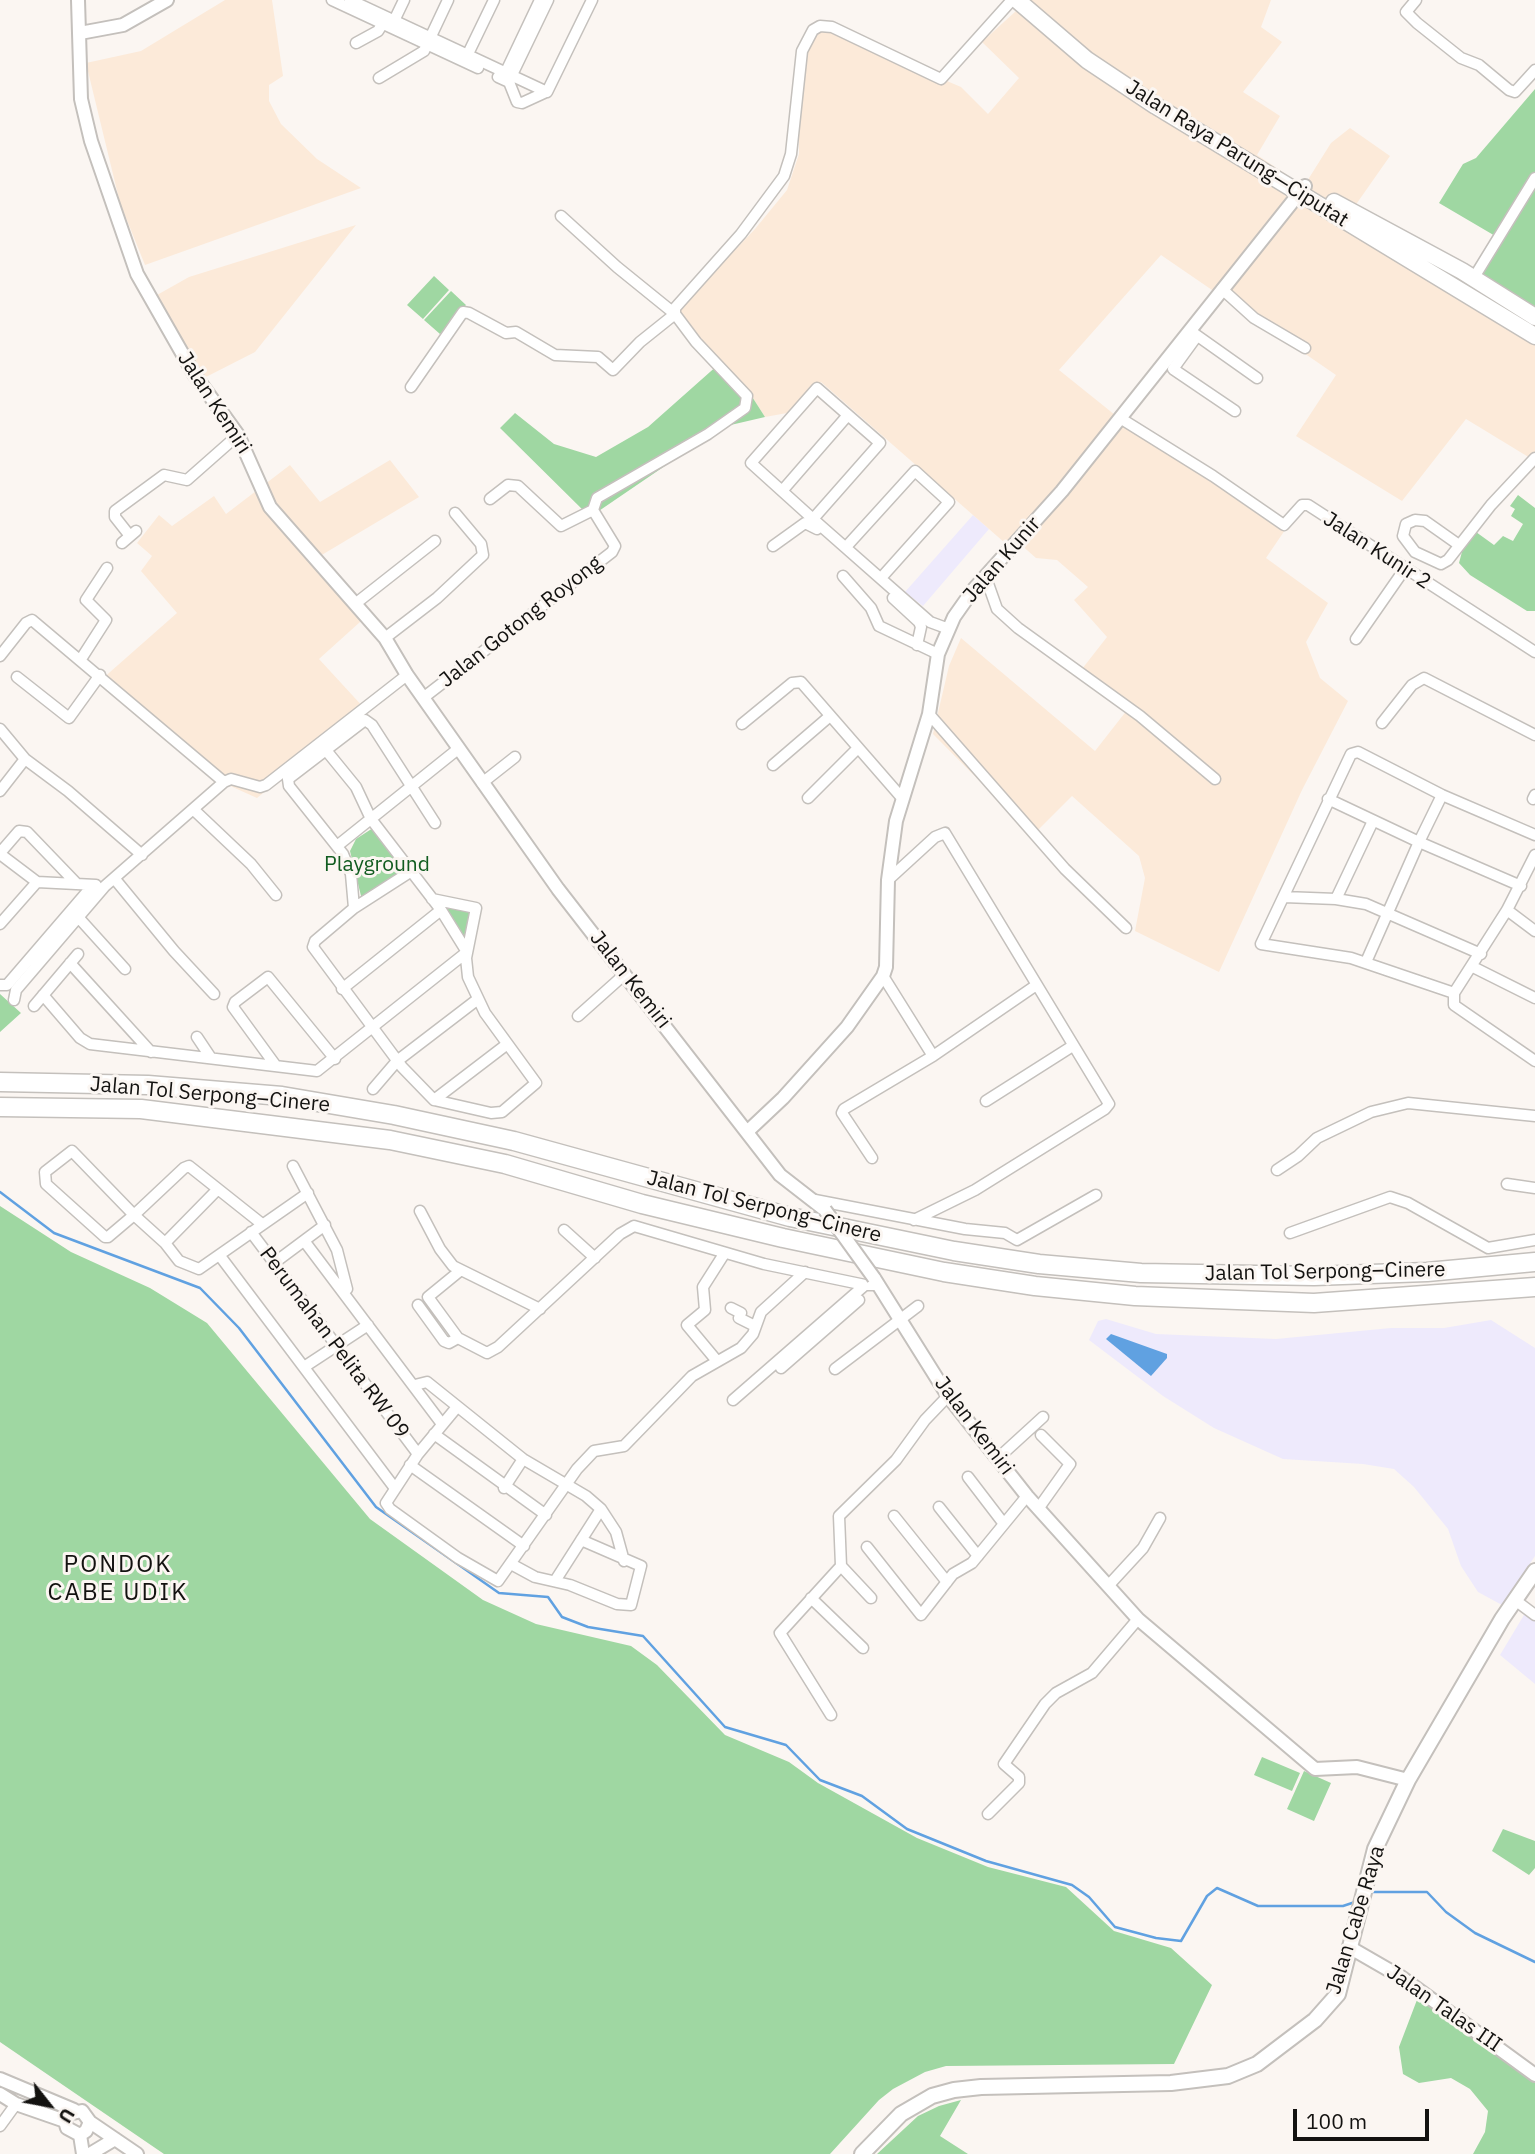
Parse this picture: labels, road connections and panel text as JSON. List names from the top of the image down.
{
  "streets": {
    "highway": ["Jalan Raya Parung—Ciputat", "Jalan Tol Serpong–Cinere"],
    "main road": ["Jalan Cabe Raya"],
    "street": [
      "Jalan Kemiri",
      "Jalan Kunir 2",
      "Jalan Kunir",
      "Jalan Gotong Royong",
      "Perumahan Pelita RW 09",
      "Jalan Talas III"
    ]
  },
  "crossings": [
    ["Jalan Raya Parung—Ciputat", "Jalan Kunir"],
    ["Jalan Kemiri", "Jalan Gotong Royong"],
    ["Jalan Kemiri", "Jalan Cabe Raya"],
    ["Jalan Kunir 2", "Jalan Kunir"],
    ["Jalan Cabe Raya", "Jalan Talas III"]
  ],
  "districts": ["PONDOK CABE UDIK"],
  "parks": ["Playground"],
  "scale_bar": "100 m",
  "north": "bottom right"
}
